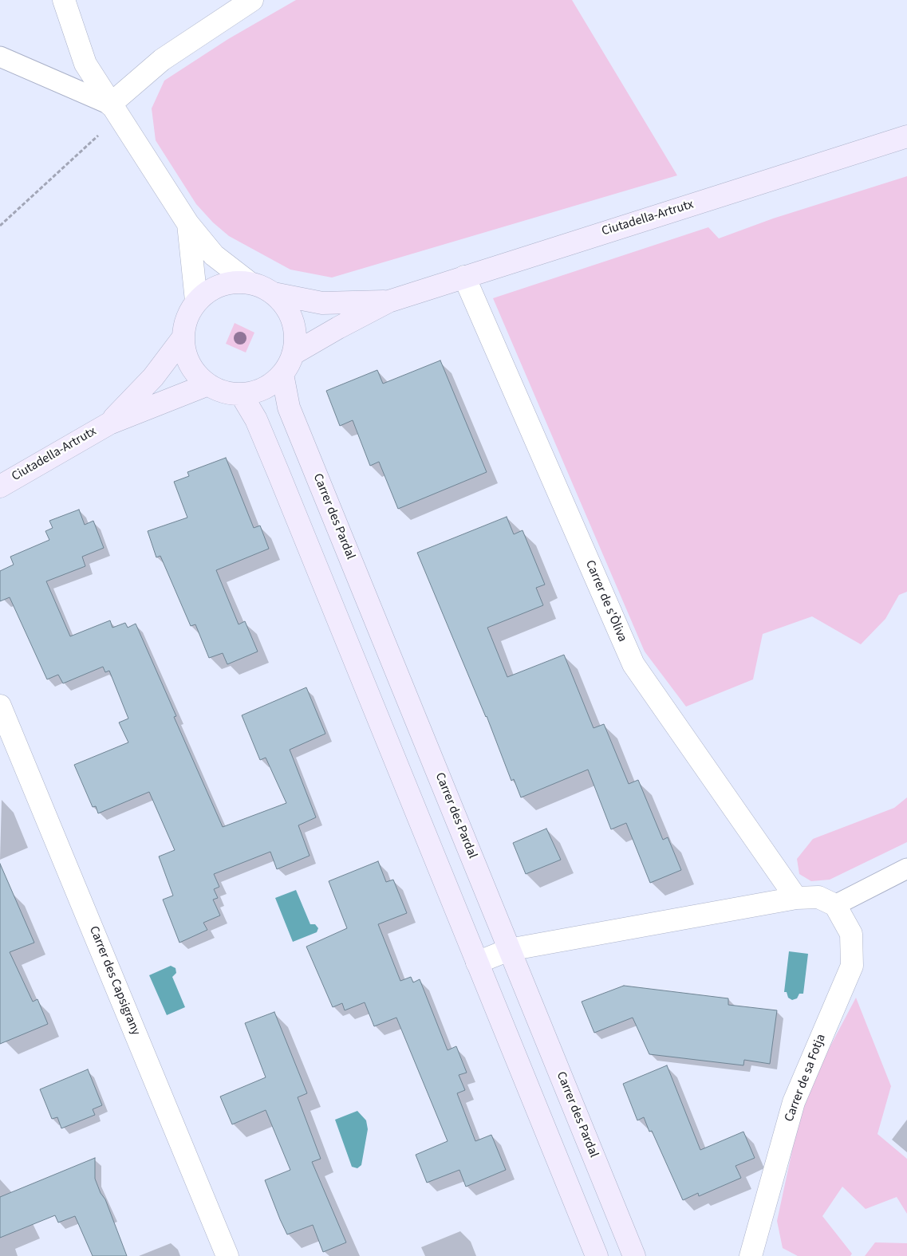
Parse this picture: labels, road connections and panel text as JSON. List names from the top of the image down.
{
  "streets": {
    "street": [
      "Ciutadella-Artrutx",
      "Carrer des Pardal",
      "Carrer de s'Òliva",
      "Carrer des Capsigrany",
      "Carrer de sa Fotja"
    ]
  },
  "crossings": [
    ["Ciutadella-Artrutx", "Carrer des Pardal"],
    ["Ciutadella-Artrutx", "Carrer de s'Òliva"]
  ]
}
